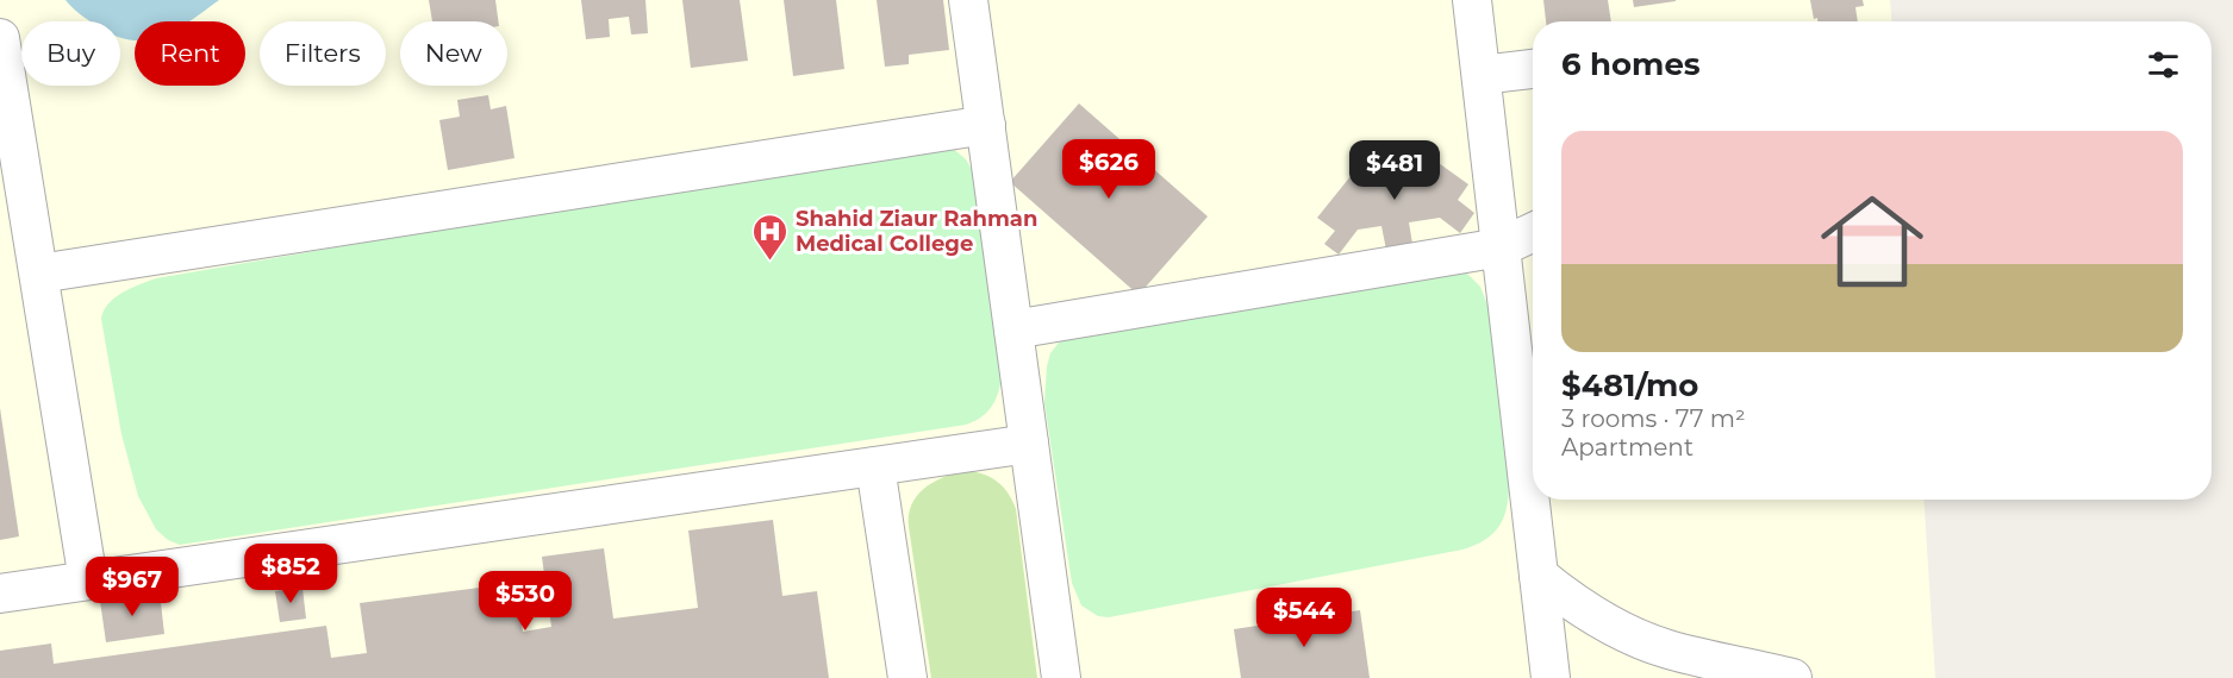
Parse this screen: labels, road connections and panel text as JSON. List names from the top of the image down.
{
  "places": {
    "hospital": ["Shahid Ziaur Rahman Medical College"]
  },
  "page": {
    "chip": [
      "Buy",
      "Rent",
      "Filters",
      "New"
    ],
    "heading": "6 homes",
    "list": [
      {
        "name": "$481/mo",
        "note": "3 rooms · 77 m² · Apartment"
      }
    ],
    "price": [
      "$626",
      "$481",
      "$852",
      "$967",
      "$530",
      "$544"
    ]
  }
}
